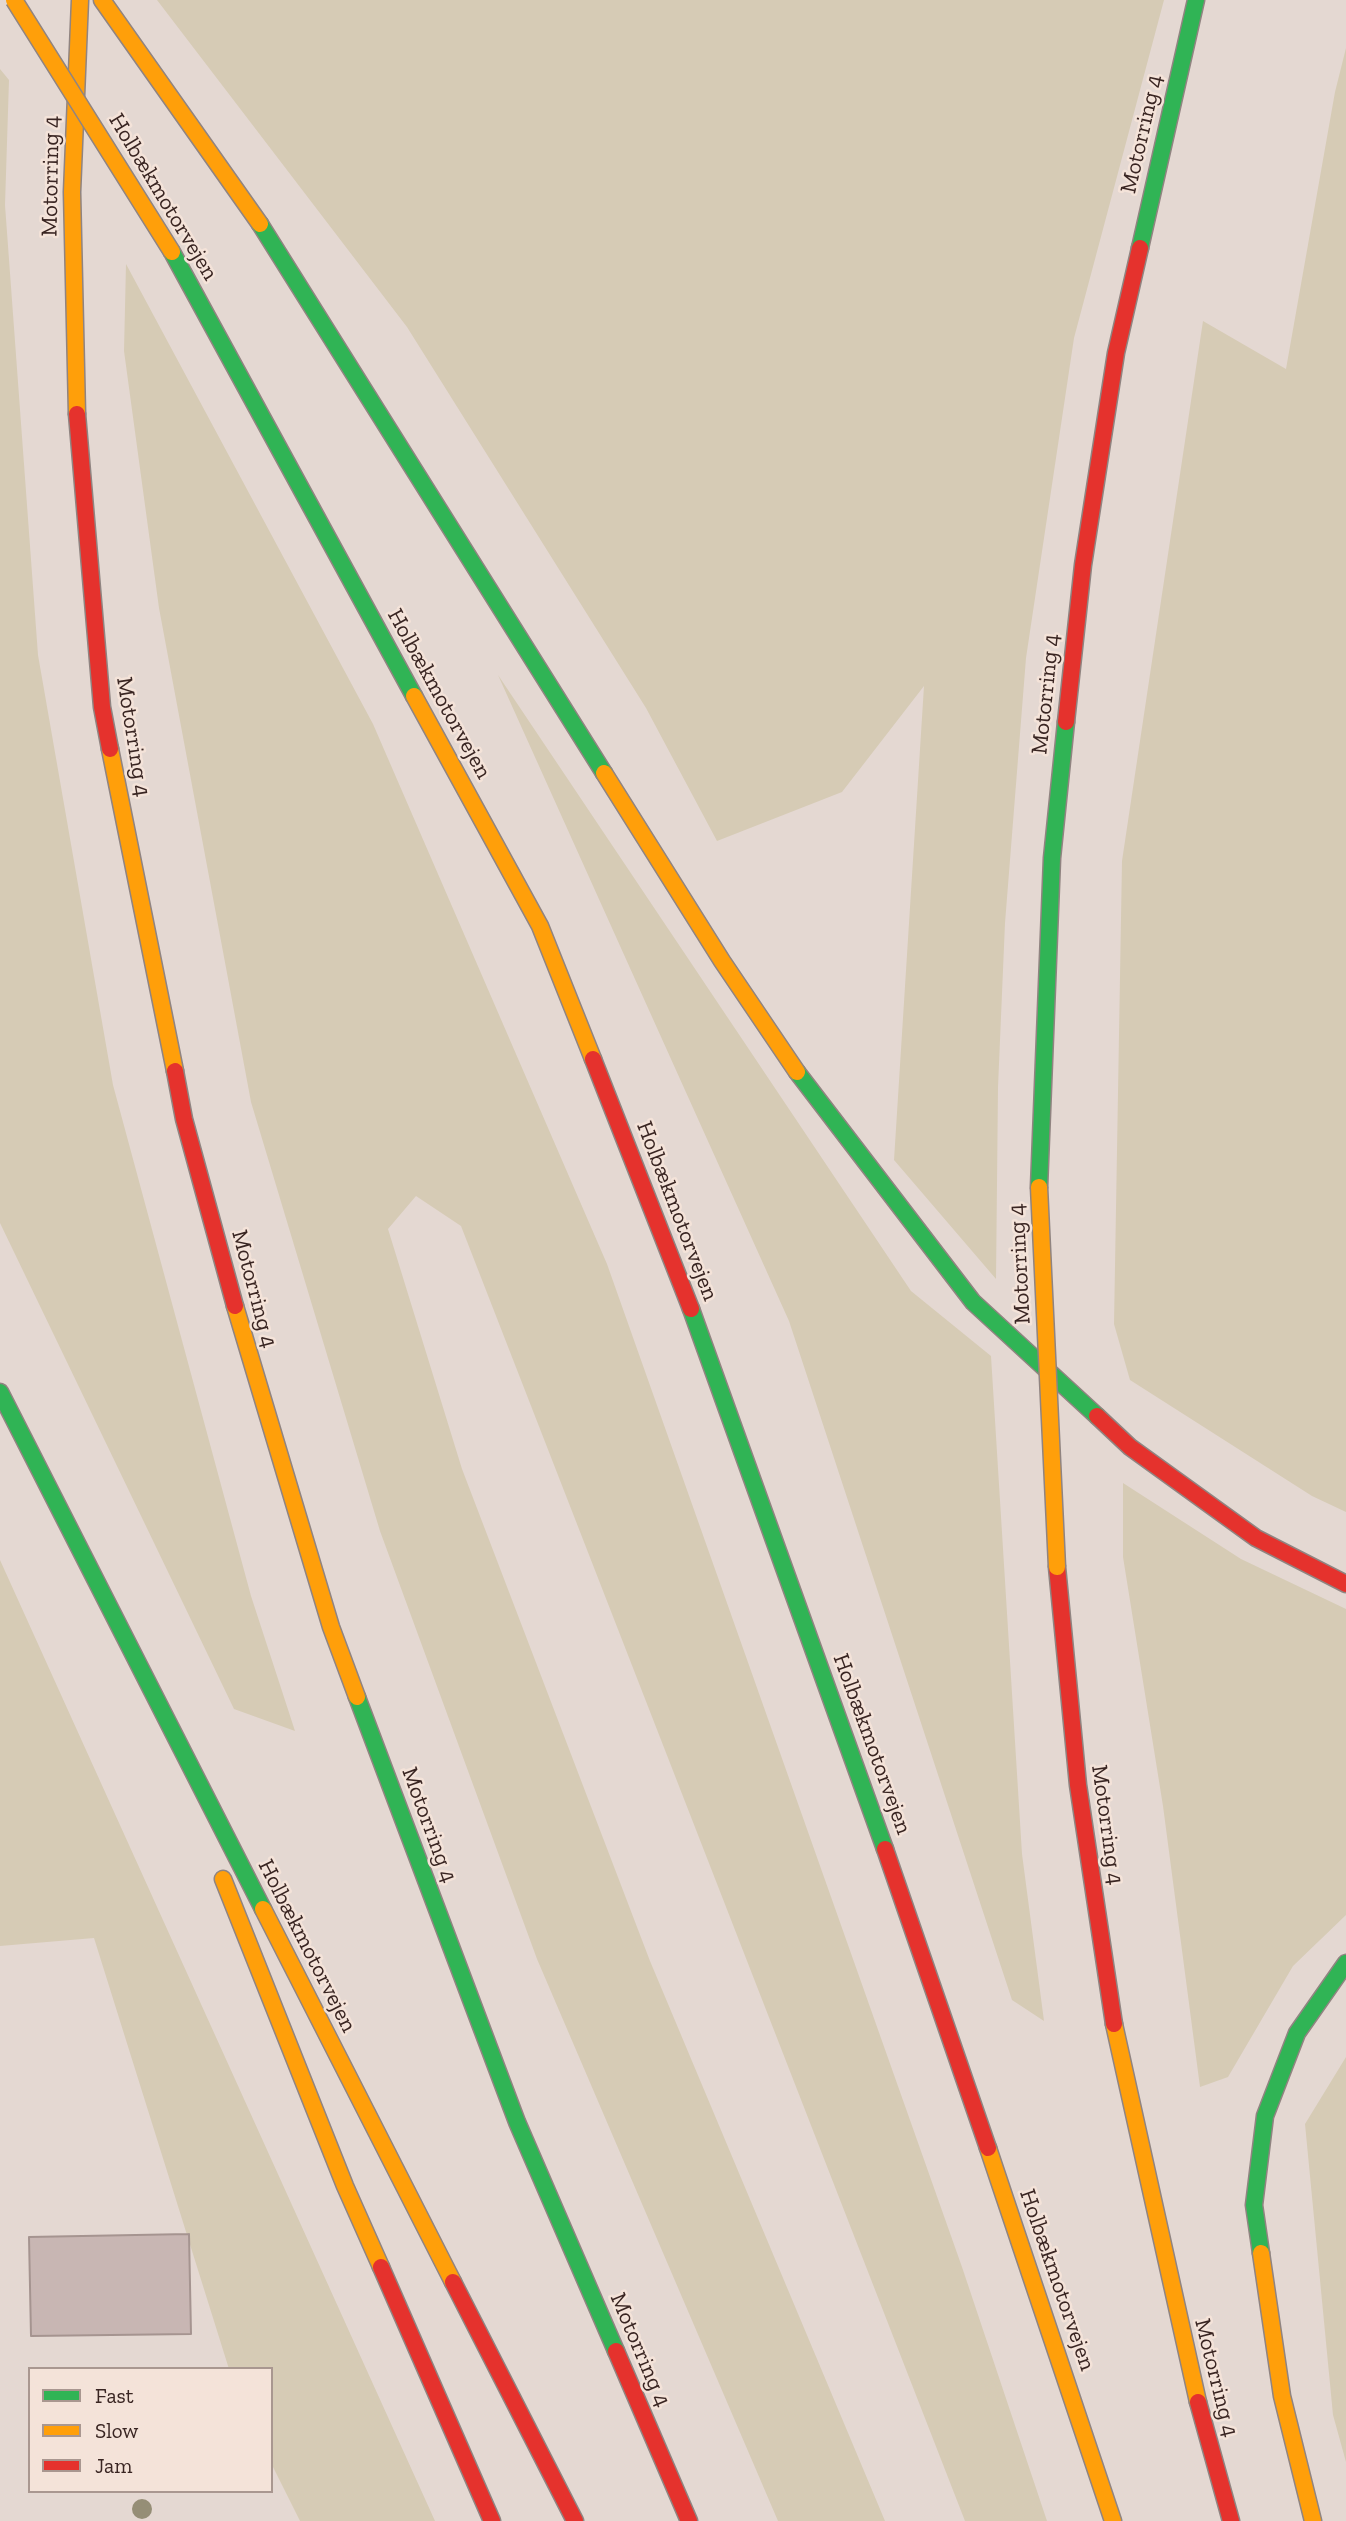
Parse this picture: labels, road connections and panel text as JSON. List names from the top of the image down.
{
  "streets": {
    "highway": ["Motorring 4", "Holbækmotorvejen"]
  },
  "legend": ["Fast", "Slow", "Jam"]
}
